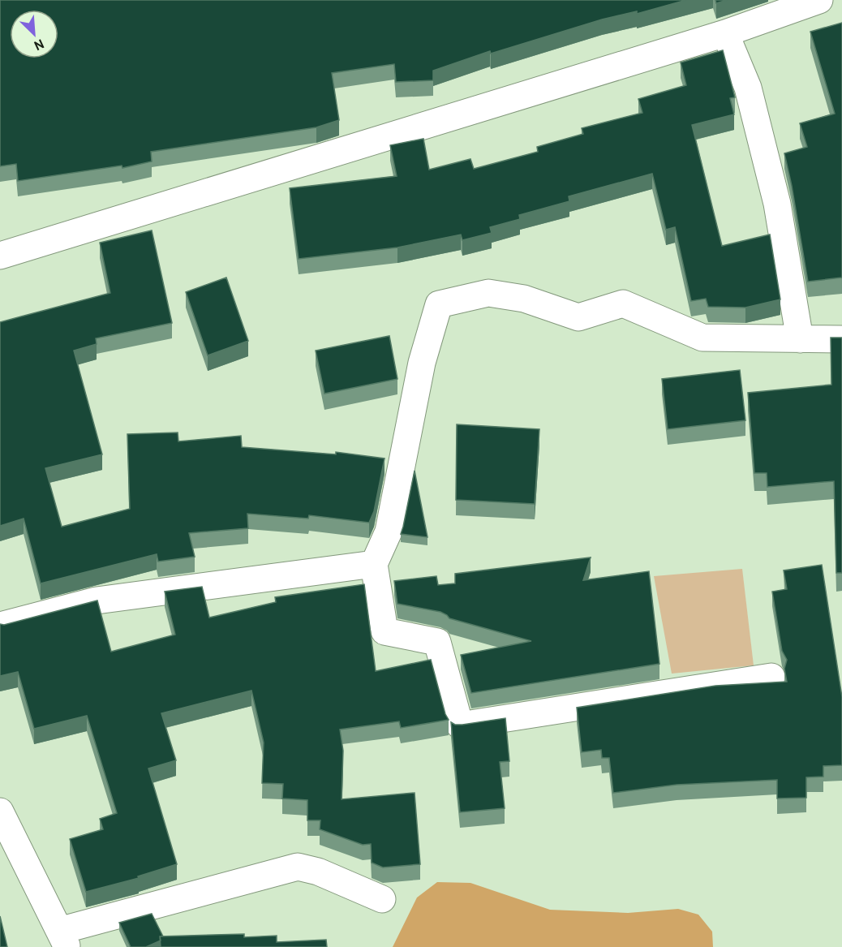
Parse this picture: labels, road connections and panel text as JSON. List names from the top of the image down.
{
  "north": "bottom right"
}
